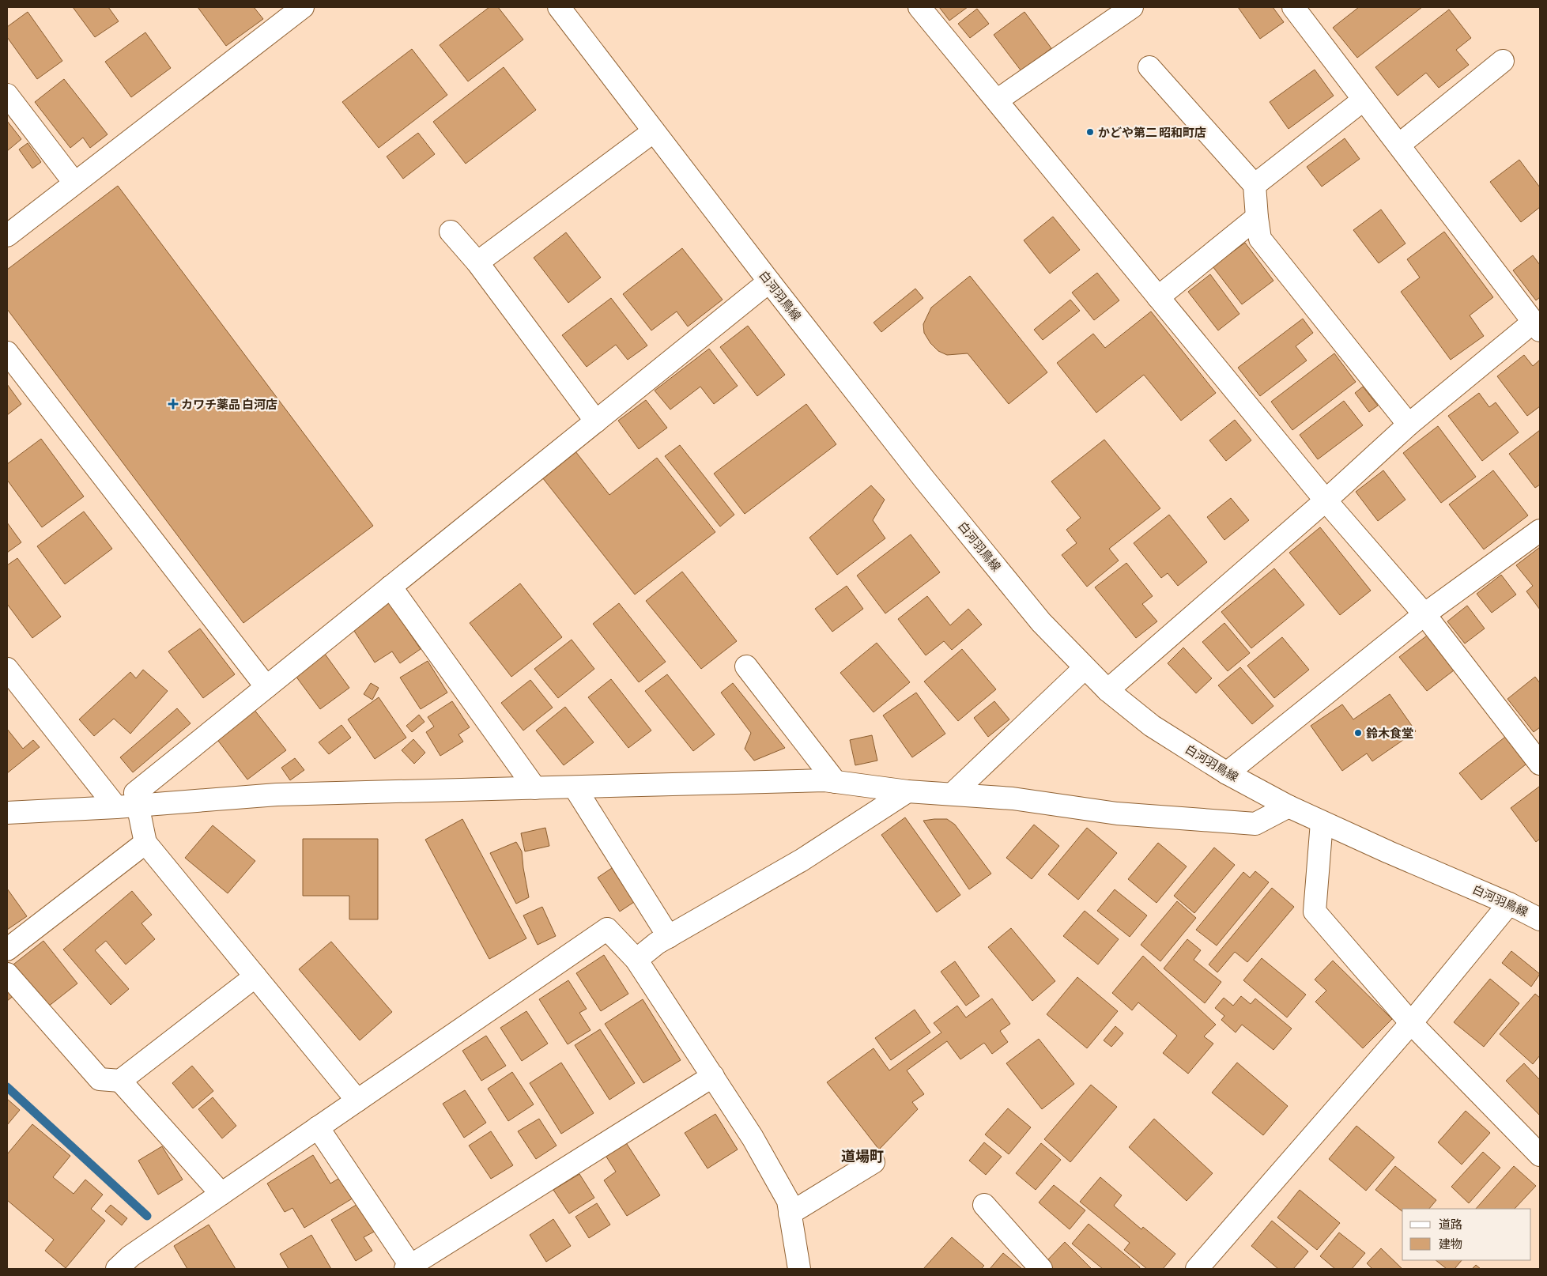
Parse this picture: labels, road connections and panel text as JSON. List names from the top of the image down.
{
  "streets": {
    "street": ["白河羽鳥線"]
  },
  "districts": ["道場町"],
  "places": {
    "other": ["かどや第二 昭和町店", "鈴木食堂"],
    "health": ["カワチ薬品 白河店"]
  },
  "legend": ["道路", "建物"]
}
